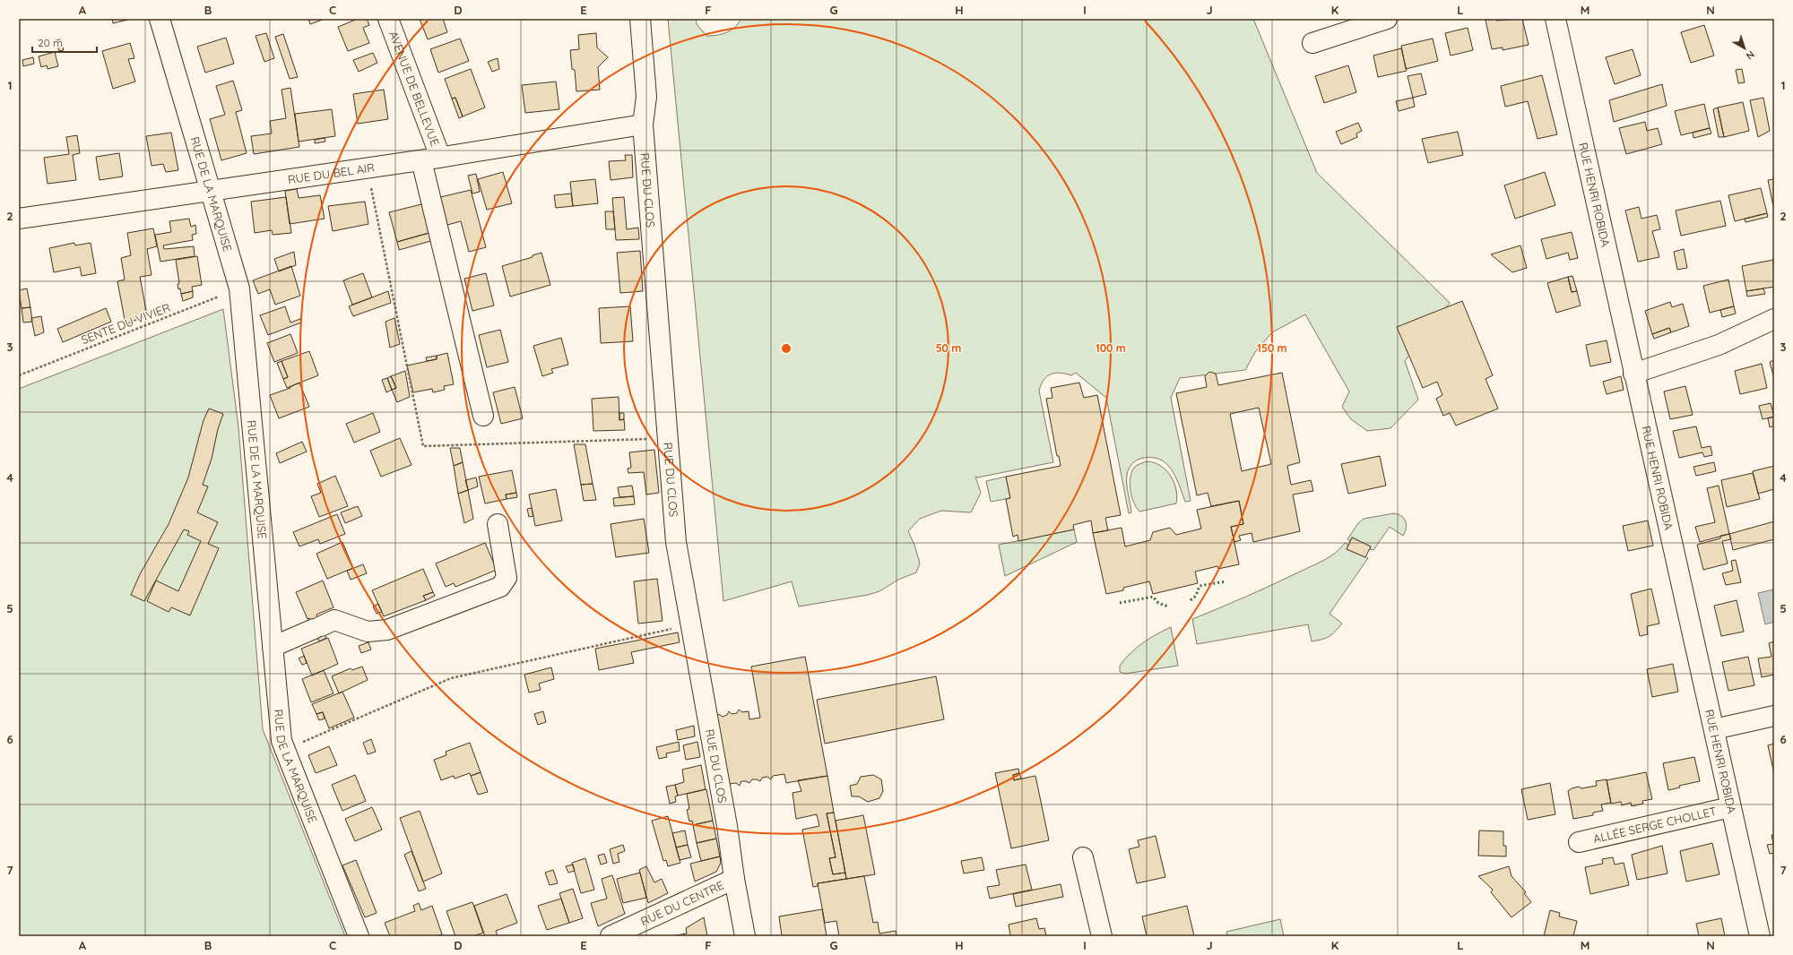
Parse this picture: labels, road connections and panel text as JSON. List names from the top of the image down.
{
  "streets": {
    "street": [
      "AVENUE DE BELLEVUE",
      "RUE DU BEL AIR",
      "RUE DU CLOS",
      "RUE DE LA MARQUISE",
      "RUE HENRI ROBIDA",
      "ALLÉE SERGE CHOLLET",
      "RUE DU CENTRE"
    ],
    "path": ["SENTE DU VIVIER"]
  },
  "crossings": [
    ["AVENUE DE BELLEVUE", "RUE DU BEL AIR"],
    ["RUE DU BEL AIR", "RUE DU CLOS"],
    ["RUE DU BEL AIR", "RUE DE LA MARQUISE"],
    ["RUE DU CLOS", "RUE DU CENTRE"],
    ["RUE DE LA MARQUISE", "SENTE DU VIVIER"],
    ["RUE HENRI ROBIDA", "ALLÉE SERGE CHOLLET"]
  ],
  "scale_bar": "20 m",
  "north": "bottom right",
  "grid": {
    "columns": [
      "A",
      "B",
      "C",
      "D",
      "E",
      "F",
      "G",
      "H",
      "I",
      "J",
      "K",
      "L",
      "M",
      "N"
    ],
    "rows": [
      "1",
      "2",
      "3",
      "4",
      "5",
      "6",
      "7"
    ]
  },
  "rings": ["50 m", "100 m", "150 m"]
}
